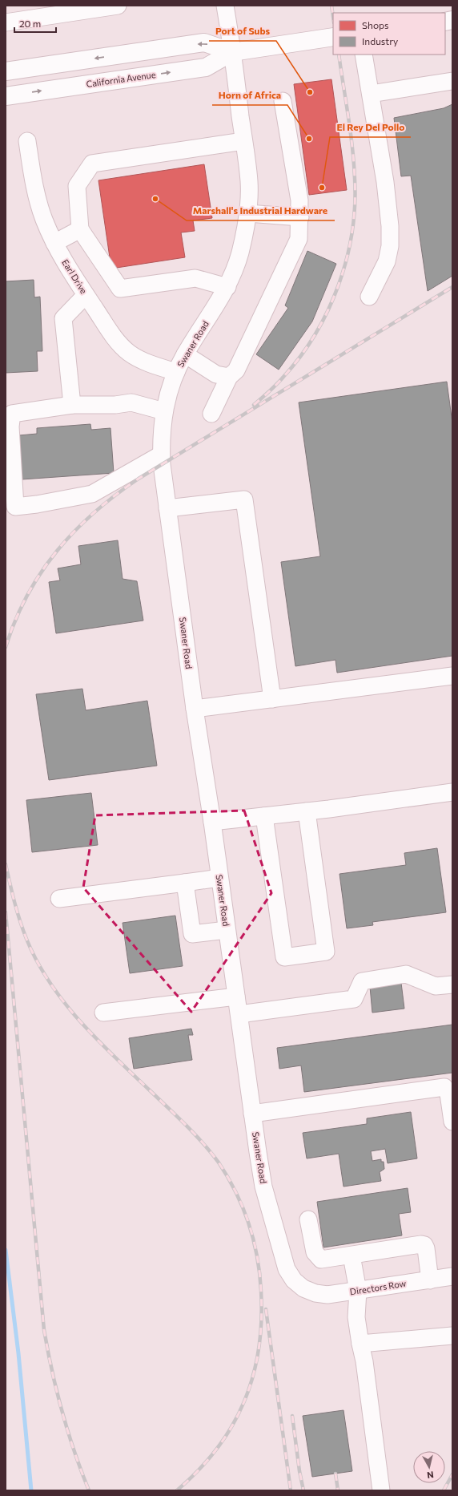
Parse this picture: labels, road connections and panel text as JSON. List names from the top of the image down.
{
  "streets": {
    "main road": ["California Avenue"],
    "street": ["Earl Drive", "Swaner Road", "Directors Row"]
  },
  "crossings": [
    ["California Avenue", "Swaner Road"],
    ["Earl Drive", "Swaner Road"],
    ["Swaner Road", "Directors Row"]
  ],
  "places": [
    "Port of Subs",
    "Horn of Africa",
    "El Rey Del Pollo",
    "Marshall's Industrial Hardware"
  ],
  "legend": ["Shops", "Industry"],
  "scale_bar": "20 m",
  "north": "bottom"
}
